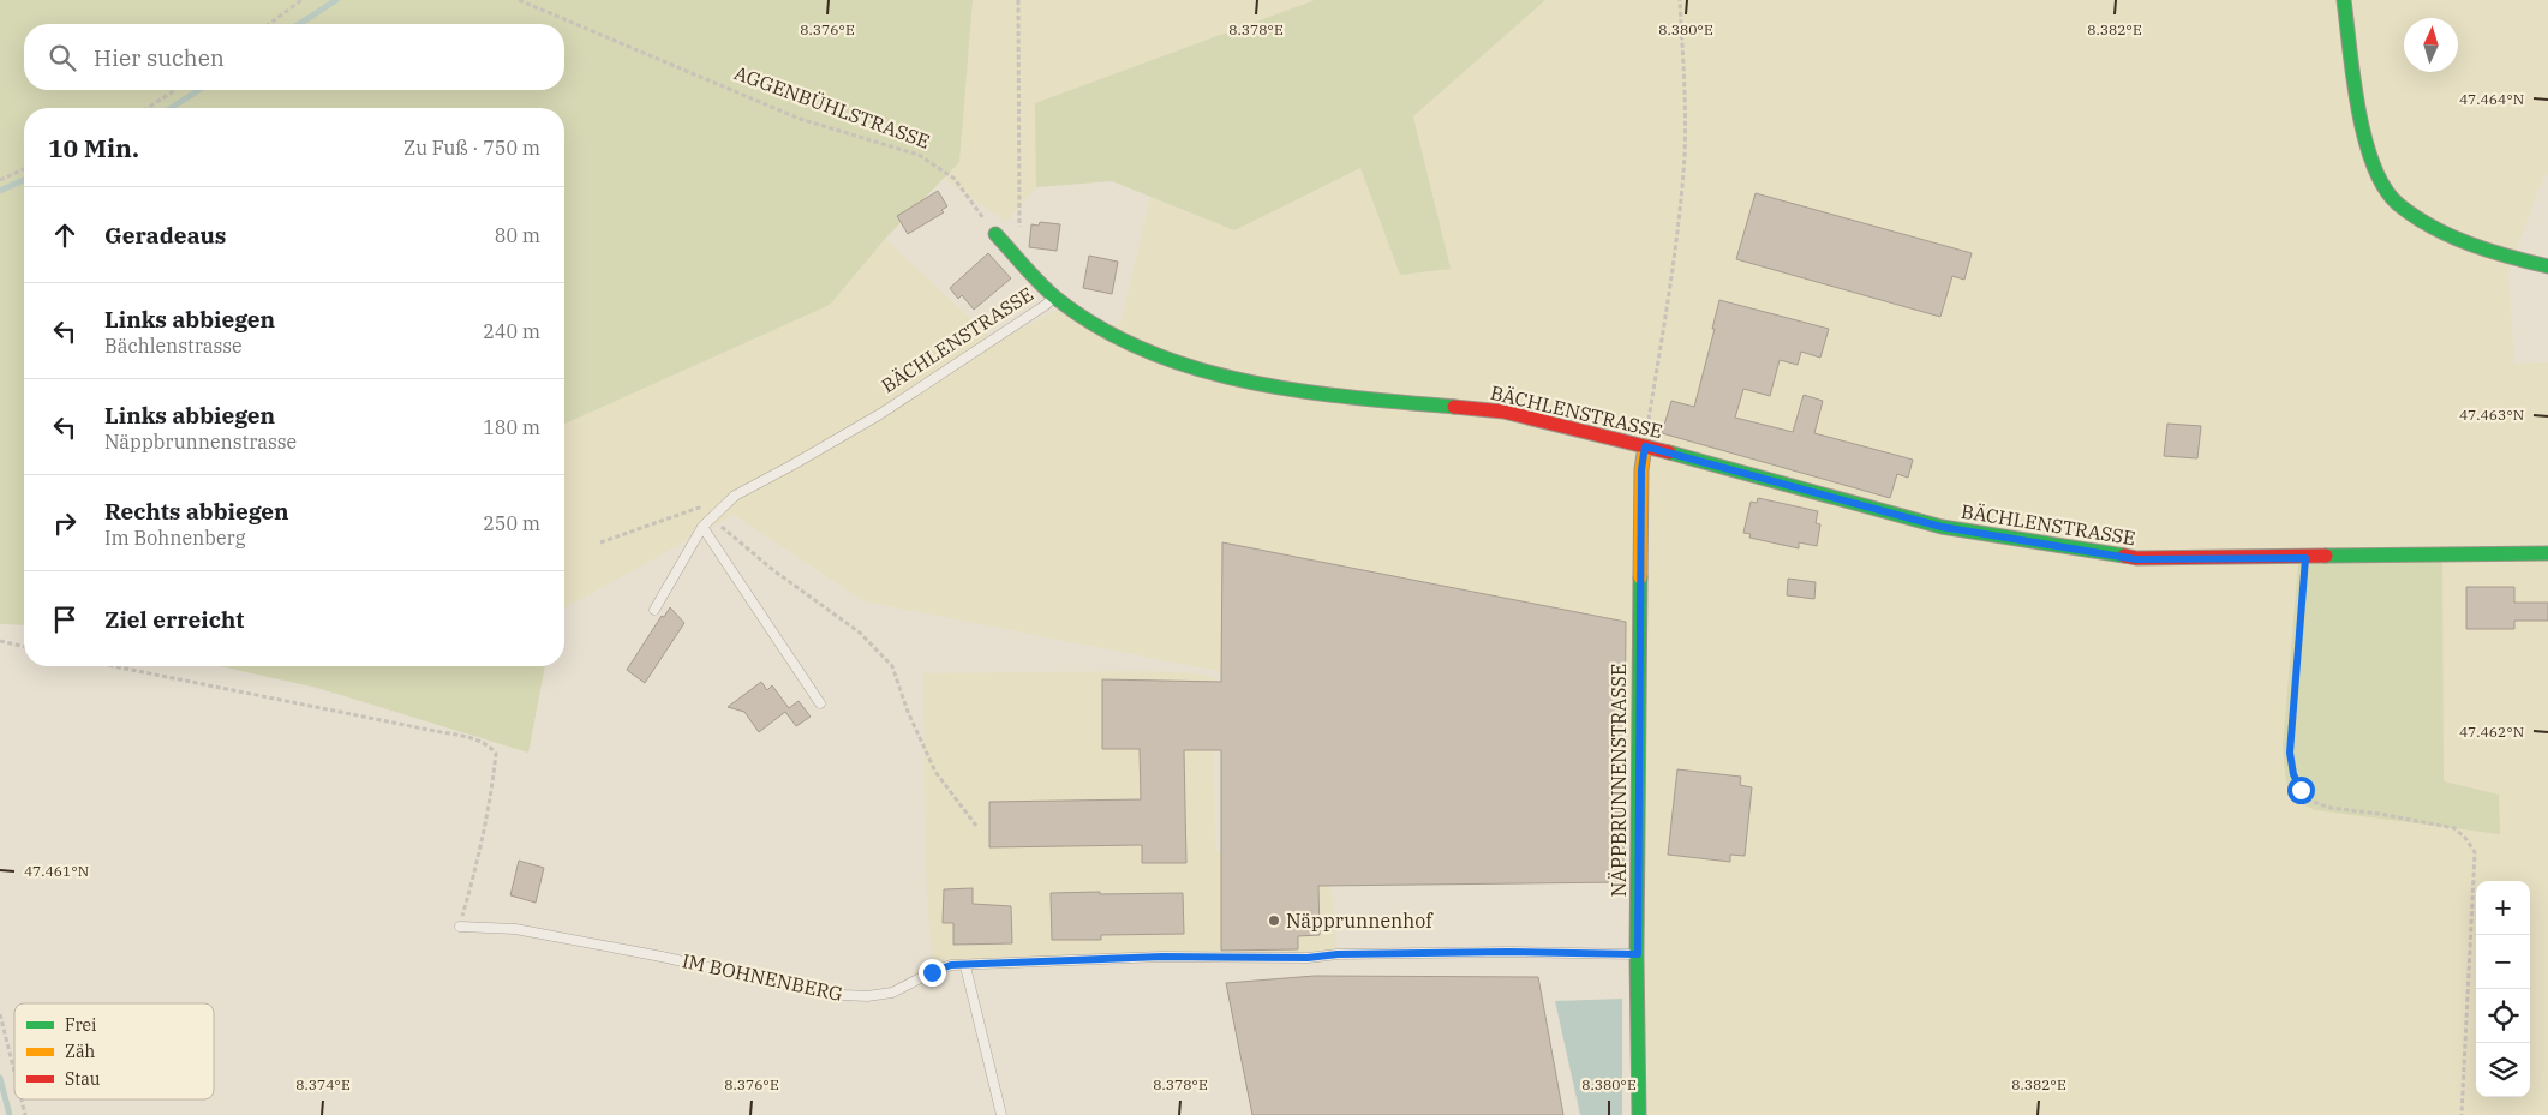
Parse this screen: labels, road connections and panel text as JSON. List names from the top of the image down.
{
  "streets": {
    "street": ["BÄCHLENSTRASSE", "NÄPPBRUNNENSTRASSE"],
    "lane": ["IM BOHNENBERG"],
    "path": ["AGGENBÜHLSTRASSE"]
  },
  "crossings": [
    ["BÄCHLENSTRASSE", "NÄPPBRUNNENSTRASSE"],
    ["NÄPPBRUNNENSTRASSE", "IM BOHNENBERG"]
  ],
  "places": ["Näpprunnenhof"],
  "legend": ["Frei", "Zäh", "Stau"],
  "north": "top",
  "page": {
    "search": "Hier suchen",
    "heading": ["10 Min.", "Zu Fuß · 750 m"],
    "list": [
      ["Geradeaus", "80 m"],
      ["Links abbiegen", "Bächlenstrasse", "240 m"],
      ["Links abbiegen", "Näppbrunnenstrasse", "180 m"],
      ["Rechts abbiegen", "Im Bohnenberg", "250 m"],
      "Ziel erreicht"
    ],
    "map_buttons": ["+", "−"]
  },
  "coordinates": [
    "8.376°E",
    "8.378°E",
    "8.382°E",
    "8.380°E",
    "47.464°N",
    "47.463°N",
    "47.462°N",
    "47.461°N",
    "8.374°E"
  ]
}
